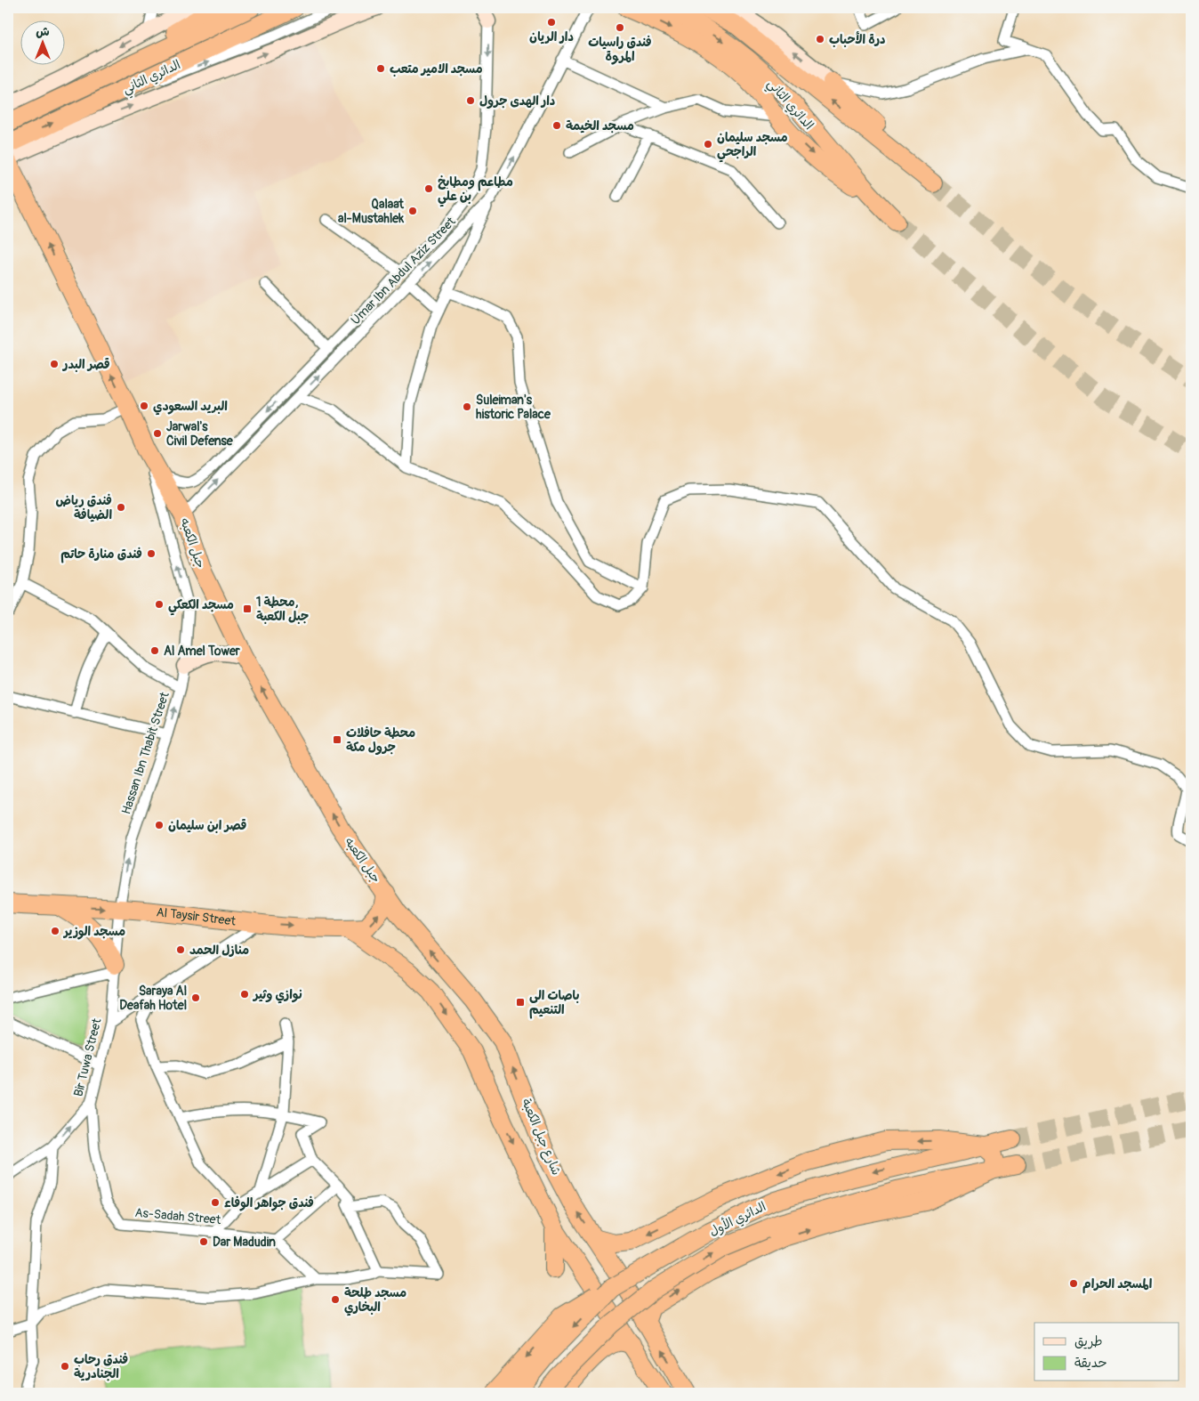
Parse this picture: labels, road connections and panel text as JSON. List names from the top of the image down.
{
  "streets": {
    "highway": [
      "الدائري الثاني",
      "جبل الكعبه",
      "Al Taysir Street",
      "شارع جبل الكعبة",
      "الدائري الأول"
    ],
    "street": [
      "Umar Ibn Abdul Aziz Street",
      "Hassan Ibn Thabit Street",
      "Bir Tuwa Street",
      "As-Sadah Street"
    ]
  },
  "crossings": [
    ["Umar Ibn Abdul Aziz Street", "جبل الكعبه"],
    ["جبل الكعبه", "Hassan Ibn Thabit Street"],
    ["جبل الكعبه", "شارع جبل الكعبة"],
    ["Hassan Ibn Thabit Street", "Al Taysir Street"],
    ["Hassan Ibn Thabit Street", "Bir Tuwa Street"],
    ["Al Taysir Street", "Bir Tuwa Street"],
    ["Bir Tuwa Street", "As-Sadah Street"]
  ],
  "one_way": [
    "جبل الكعبه",
    "Hassan Ibn Thabit Street",
    "Al Taysir Street",
    "شارع جبل الكعبة"
  ],
  "places": {
    "other": [
      "دار الريان",
      "فندق راسيات المروة",
      "درة الأحباب",
      "مسجد الامير متعب",
      "دار الهدى جرول",
      "مسجد الخيمة",
      "مسجد سليمان الراجحي",
      "مطاعم ومطابخ بن علي",
      "Qalaat al-Mustahlek",
      "قصر البدر",
      "البريد السعودي",
      "Suleiman's historic Palace",
      "Jarwal's Civil Defense",
      "فندق رياض الضيافة",
      "فندق منارة حاتم",
      "مسجد الكعكي",
      "Al Amel Tower",
      "قصر ابن سليمان",
      "مسجد الوزير",
      "منازل الحمد",
      "نوازي وثير",
      "Saraya Al Deafah Hotel",
      "فندق جواهر الوفاء",
      "Dar Madudin",
      "المسجد الحرام",
      "مسجد طلحة البخاري",
      "فندق رحاب الجنادرية"
    ],
    "transit": ["محطة 1, جبل الكعبة", "محطة حافلات جرول مكة", "باصات الى التنعيم"]
  },
  "legend": ["طريق", "حديقة"],
  "north": "top"
}
